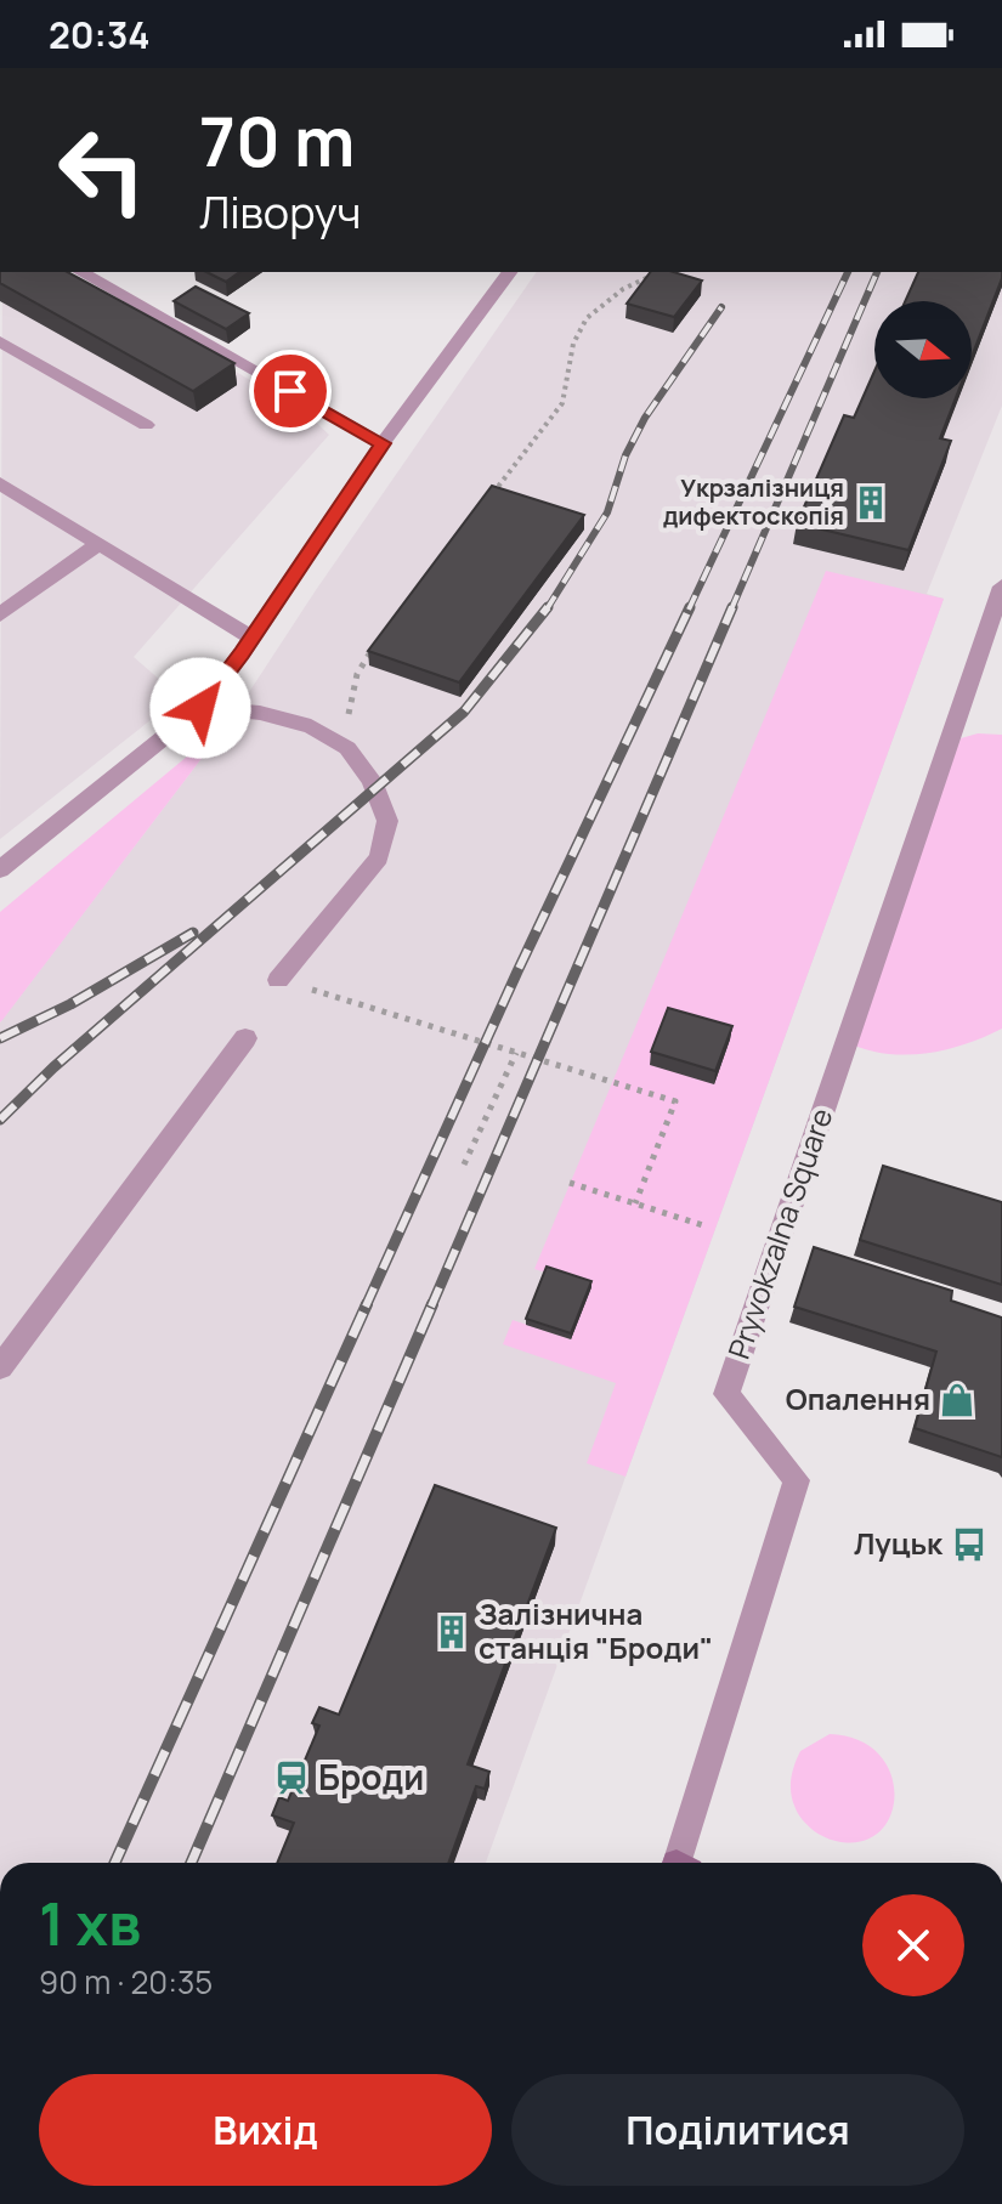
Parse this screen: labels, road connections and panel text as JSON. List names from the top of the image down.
{
  "streets": {
    "street": ["Pryvokzalna Square"]
  },
  "places": {
    "building": ["Укрзалізниця дифектоскопія", "Залізнична станція \"Броди\""],
    "shop": ["Опалення"],
    "bus stop": ["Луцьк"],
    "station": ["Броди"]
  },
  "north": "right",
  "page": {
    "status": "20:34",
    "turn": ["70 m", "Ліворуч"],
    "heading": ["1 хв", "90 m · 20:35"],
    "buttons": ["Вихід", "Поділитися"]
  }
}
